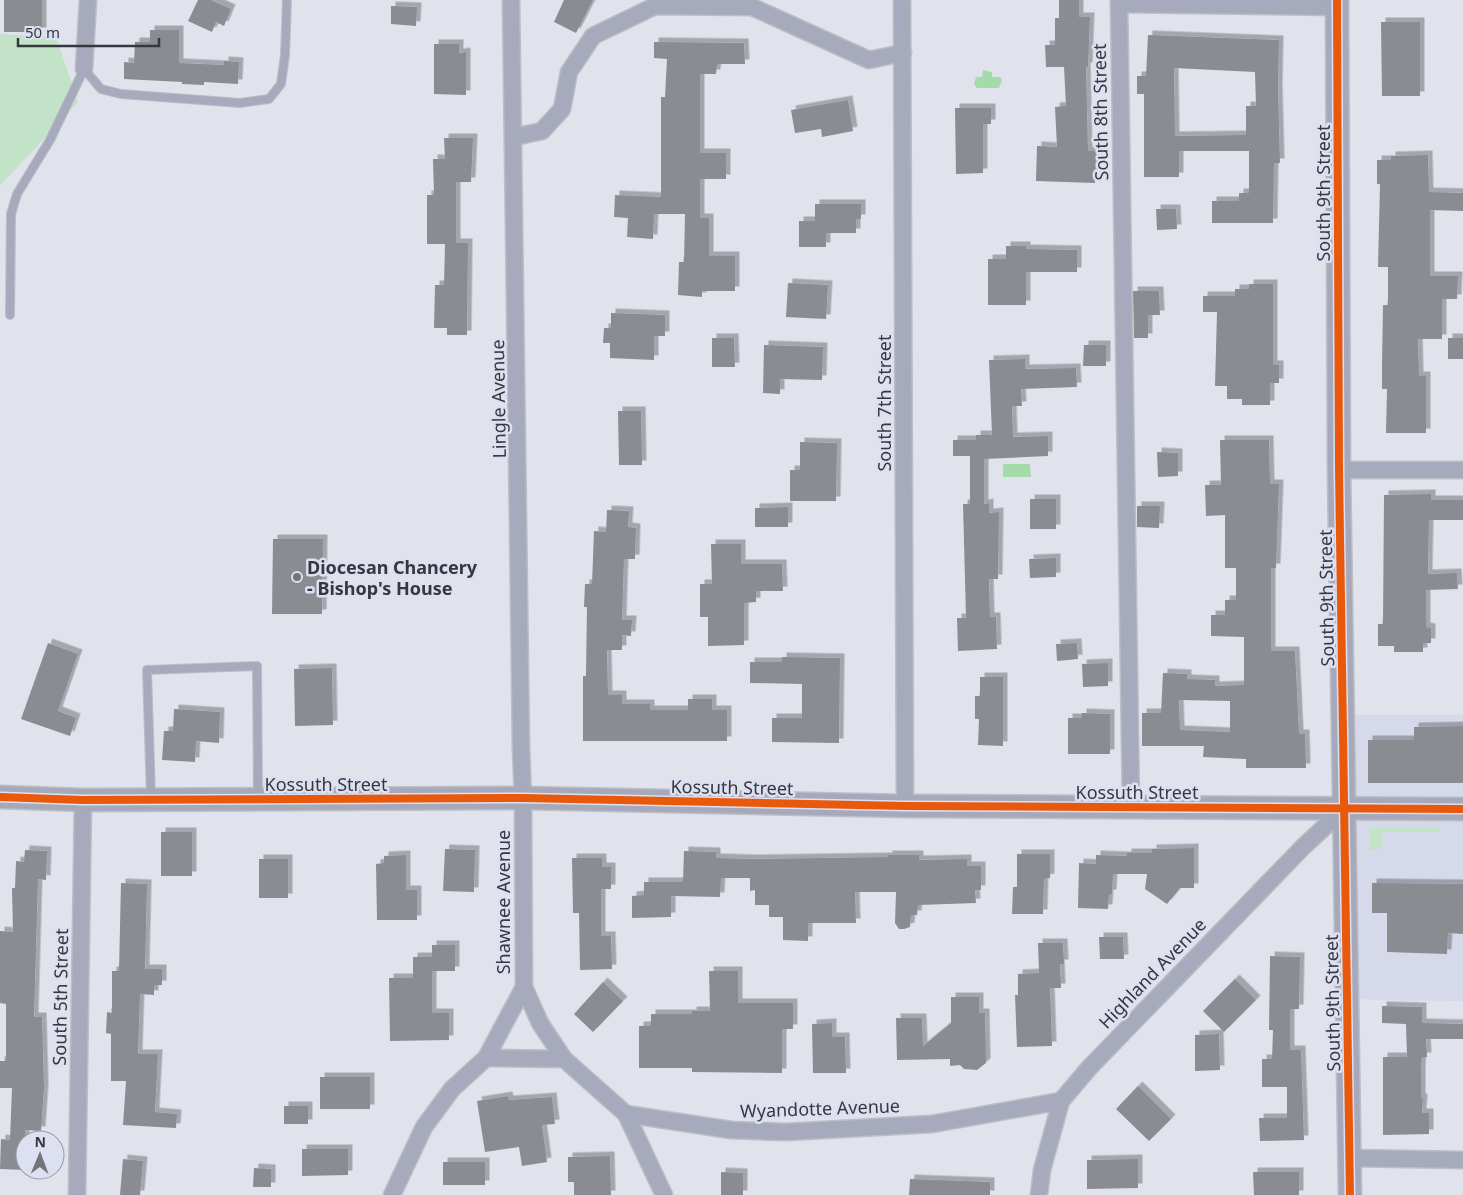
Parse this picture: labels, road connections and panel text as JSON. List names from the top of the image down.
{
  "streets": {
    "street": [
      "South 8th Street",
      "South 9th Street",
      "Lingle Avenue",
      "South 7th Street",
      "Kossuth Street",
      "Shawnee Avenue",
      "Highland Avenue",
      "South 5th Street",
      "Wyandotte Avenue"
    ]
  },
  "crossings": [
    ["South 8th Street", "Kossuth Street"],
    ["South 9th Street", "Kossuth Street"],
    ["South 9th Street", "Highland Avenue"],
    ["Lingle Avenue", "Kossuth Street"],
    ["Lingle Avenue", "Shawnee Avenue"],
    ["South 7th Street", "Kossuth Street"],
    ["Kossuth Street", "Shawnee Avenue"],
    ["Kossuth Street", "Highland Avenue"],
    ["Kossuth Street", "South 5th Street"],
    ["Highland Avenue", "Wyandotte Avenue"]
  ],
  "places": ["Diocesan Chancery - Bishop's House"],
  "scale_bar": "50 m",
  "north": "top"
}
